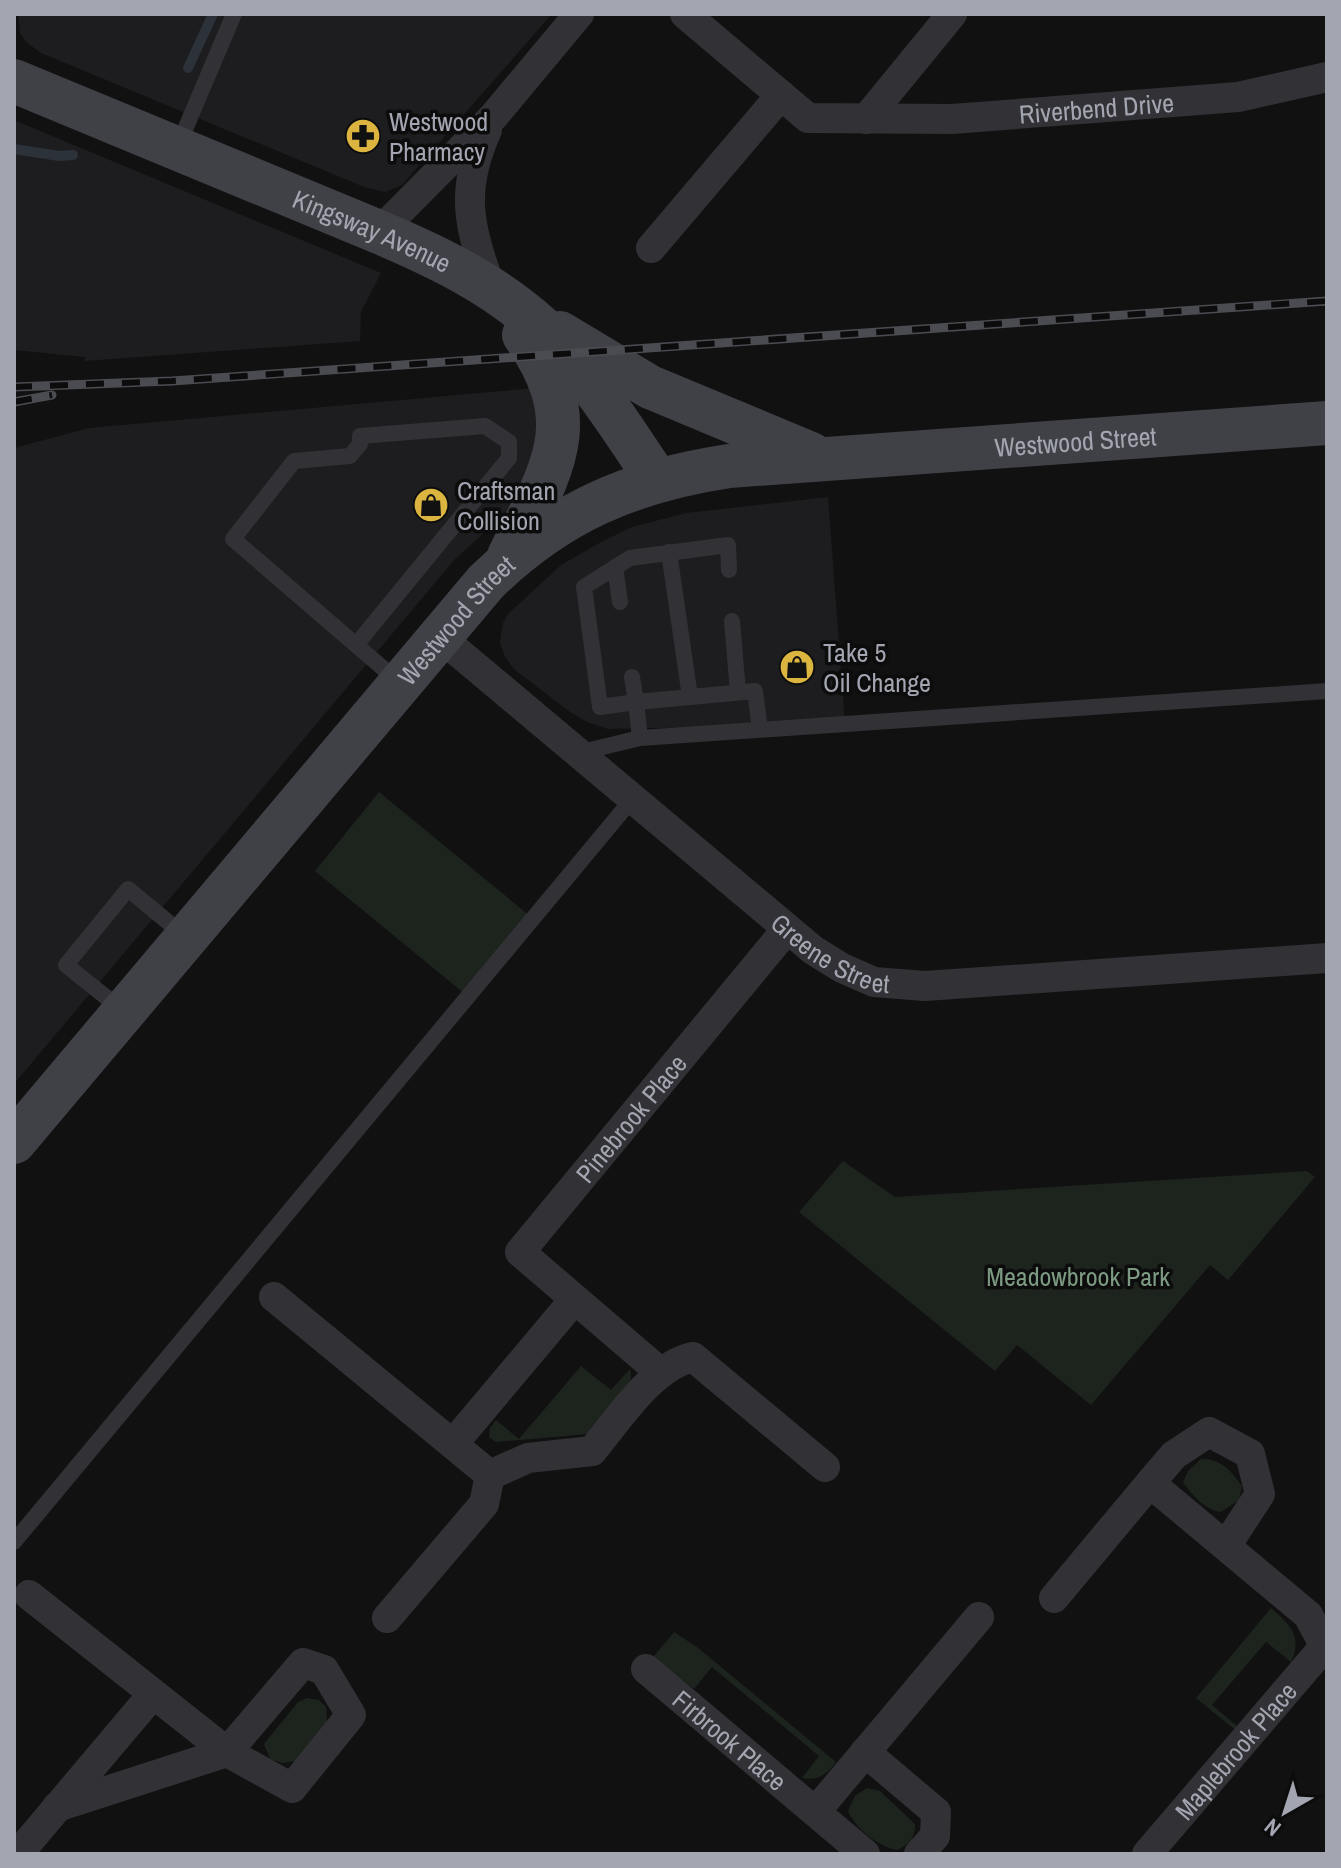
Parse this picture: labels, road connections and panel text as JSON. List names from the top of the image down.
{
  "streets": {
    "main road": ["Kingsway Avenue", "Westwood Street"],
    "street": [
      "Riverbend Drive",
      "Greene Street",
      "Pinebrook Place",
      "Firbrook Place",
      "Maplebrook Place"
    ]
  },
  "crossings": [
    ["Kingsway Avenue", "Westwood Street"],
    ["Westwood Street", "Greene Street"],
    ["Greene Street", "Pinebrook Place"]
  ],
  "parks": ["Meadowbrook Park"],
  "places": {
    "pharmacy": ["Westwood Pharmacy"],
    "shop": ["Craftsman Collision", "Take 5 Oil Change"]
  },
  "north": "bottom left"
}
